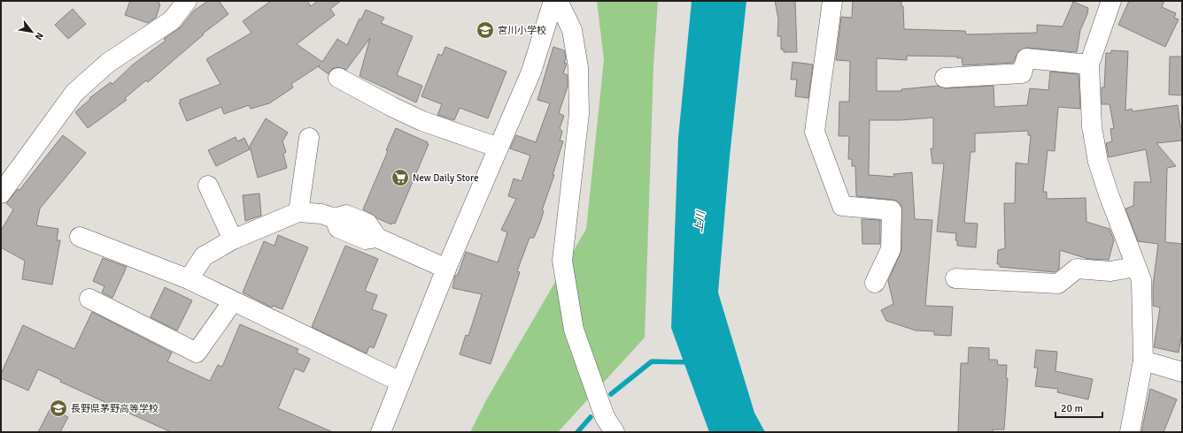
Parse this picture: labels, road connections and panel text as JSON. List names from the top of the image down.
{
  "water": ["上川"],
  "places": {
    "school or university": ["宮川小学校", "長野県茅野高等学校"],
    "supermarket": ["New Daily Store"]
  },
  "scale_bar": "20 m",
  "north": "bottom right"
}
